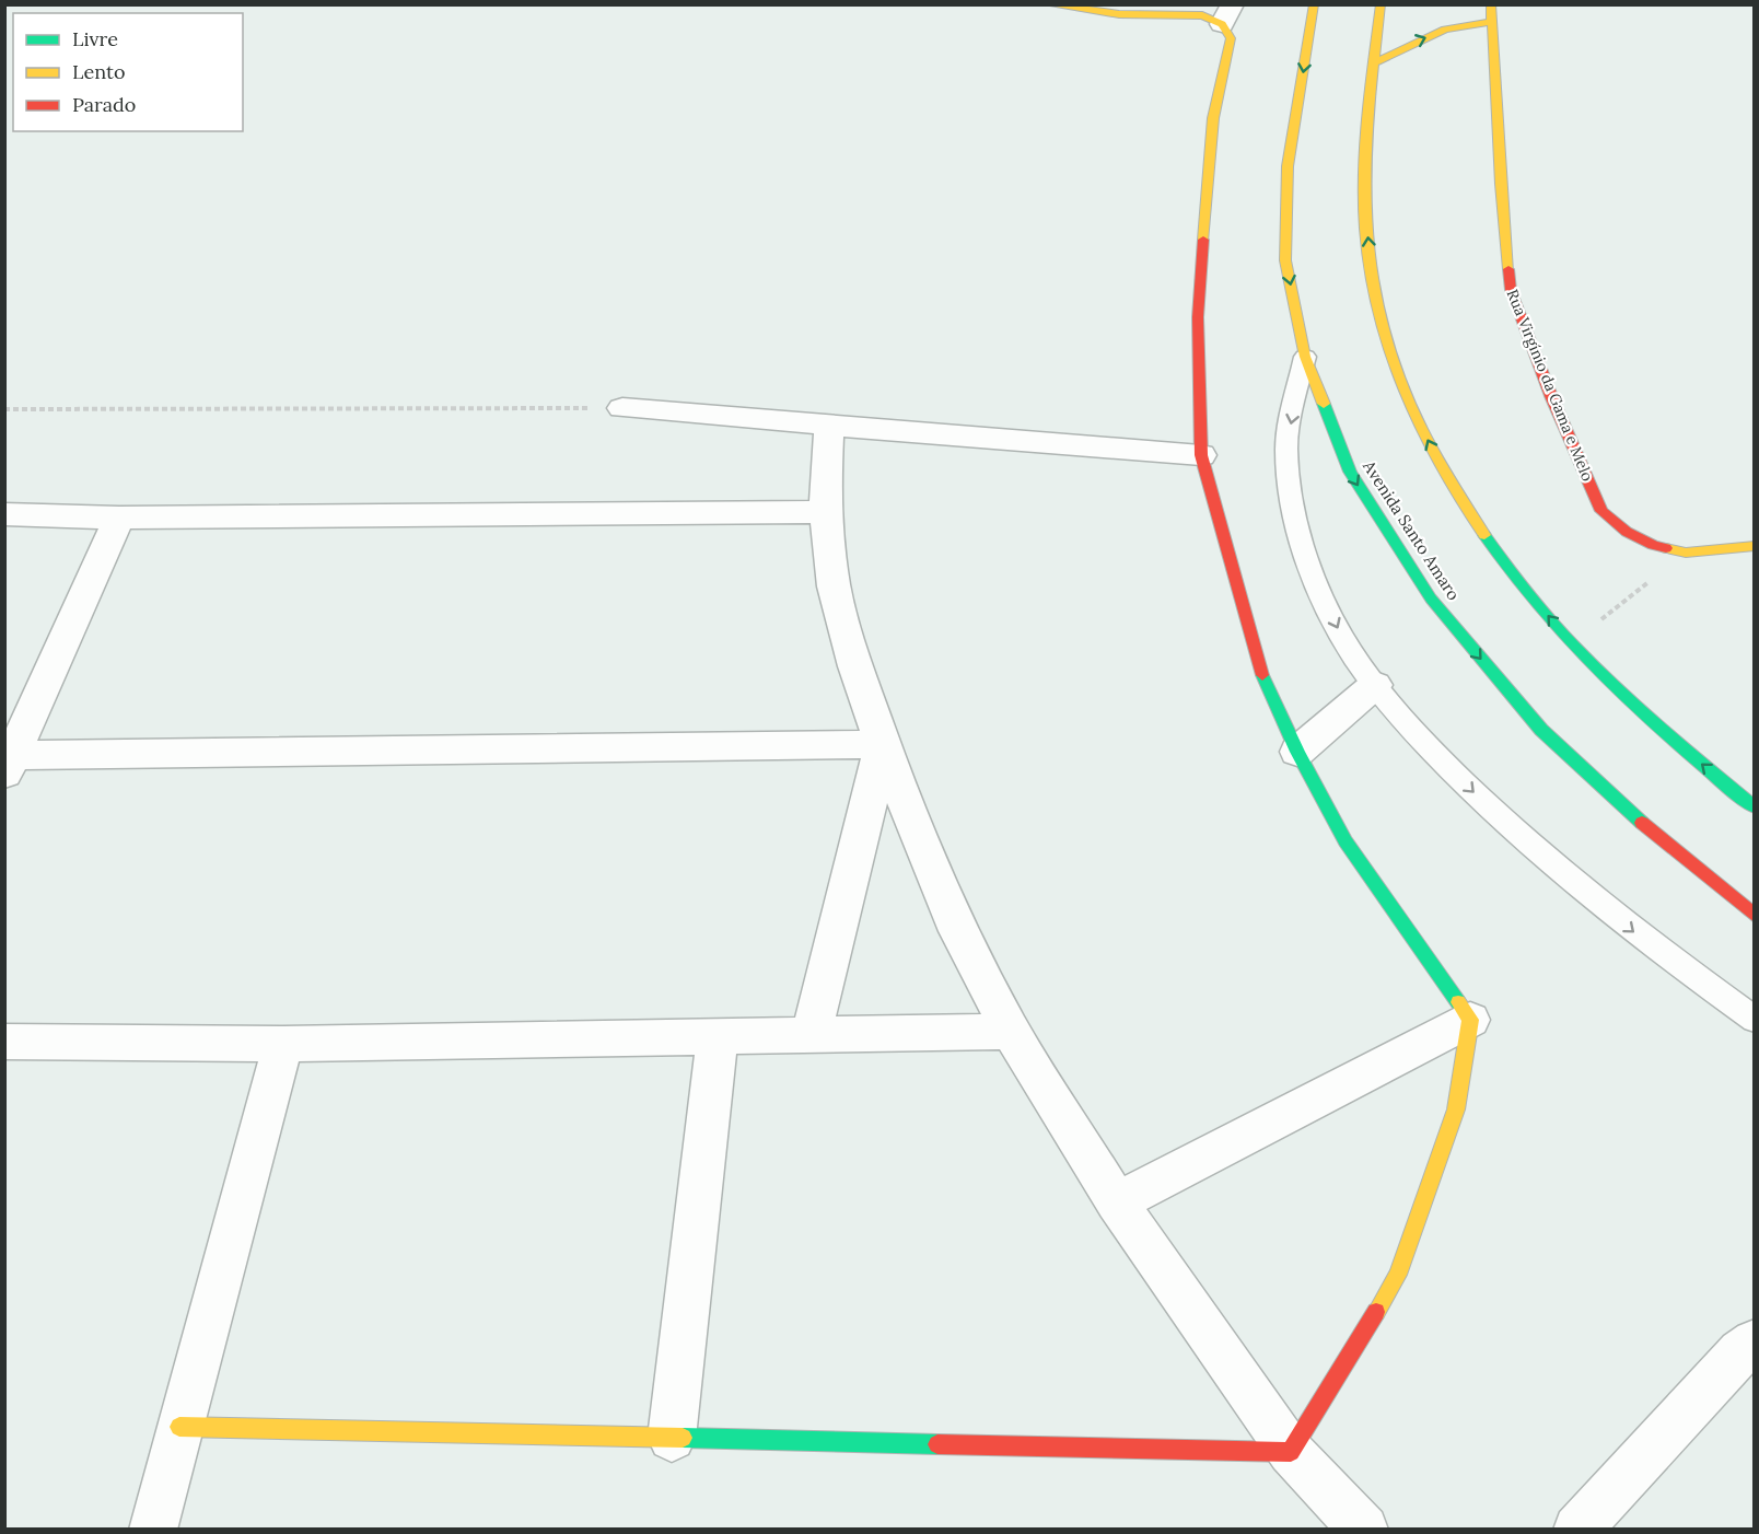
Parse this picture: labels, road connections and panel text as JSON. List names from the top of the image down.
{
  "streets": {
    "main road": ["Rua Virgínio da Gama e Melo", "Avenida Santo Amaro"]
  },
  "legend": ["Livre", "Lento", "Parado"]
}
